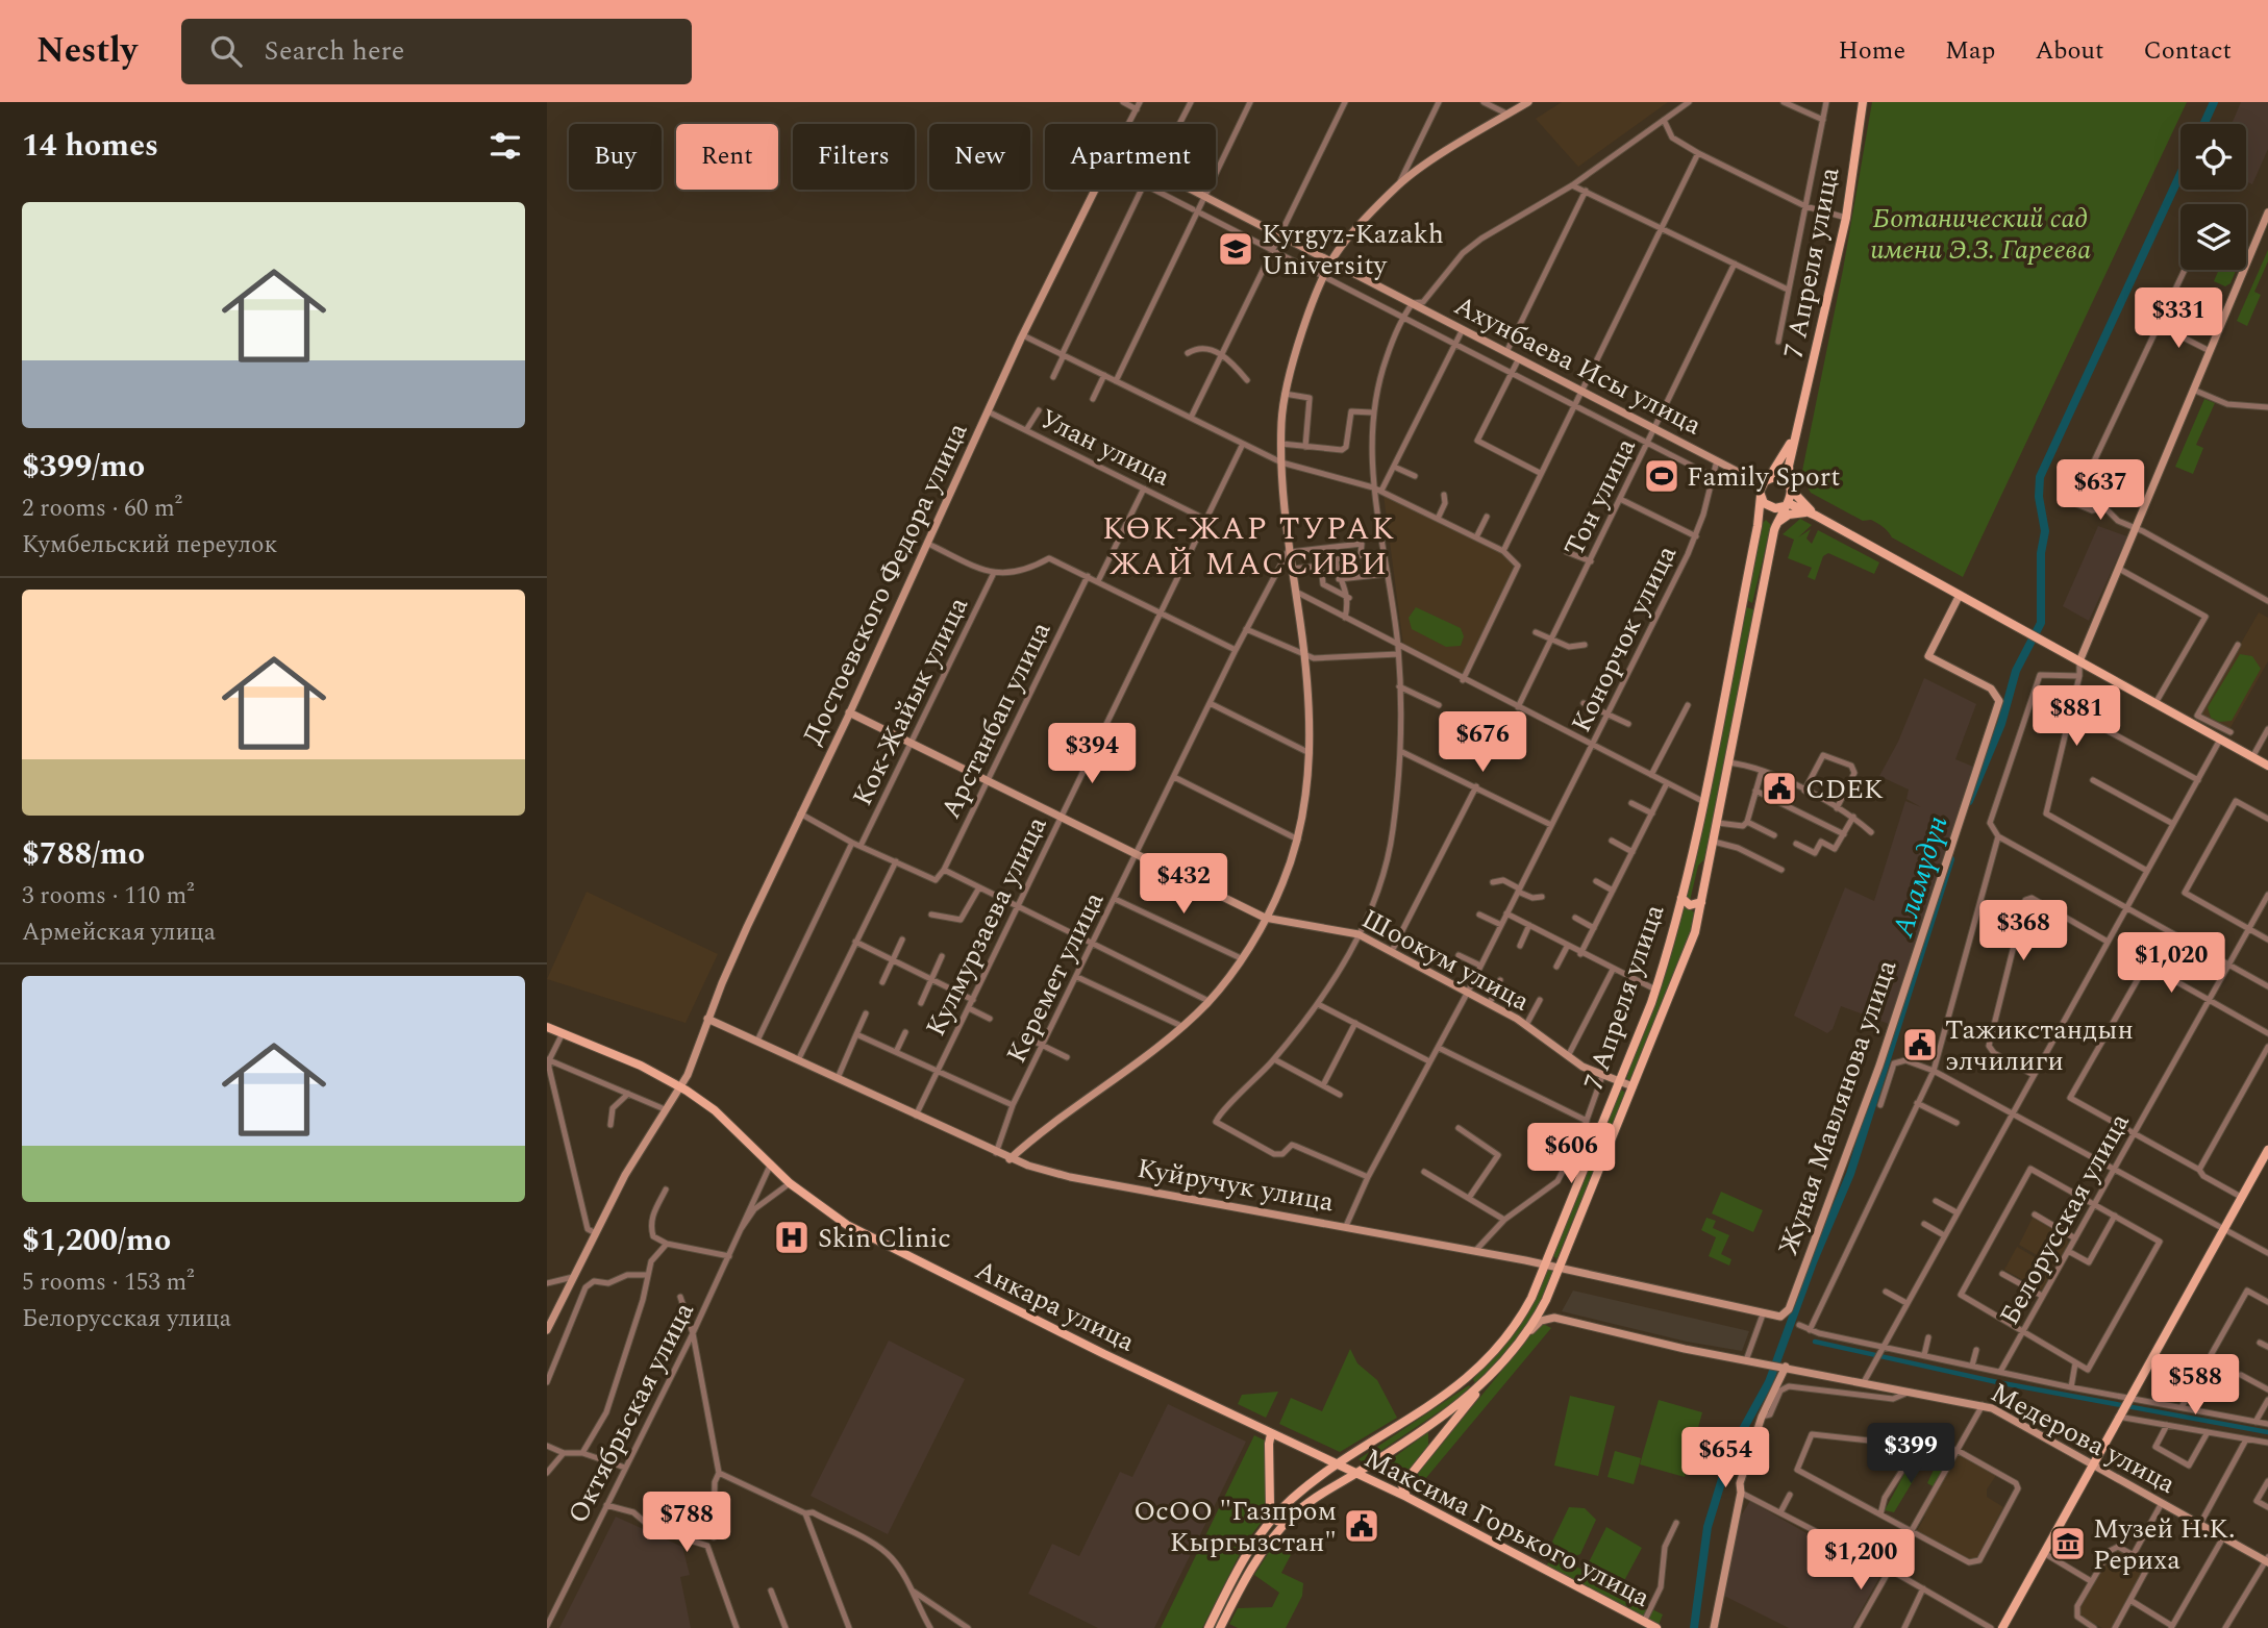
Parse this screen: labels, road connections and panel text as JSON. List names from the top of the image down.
{
  "streets": {
    "main road": ["7 Апреля улица", "Анкара улица", "Максима Горького улица"],
    "street": [
      "Ахунбаева Исы улица",
      "Улан улица",
      "Тон улица",
      "Достоевского Федора улица",
      "Конорчок улица",
      "Кок-Жайык улица",
      "Арстанбап улица",
      "Кулмурзаева улица",
      "Шоокум улица",
      "Керемет улица",
      "Жуная Мавлянова улица",
      "Куйручук улица",
      "Белорусская улица",
      "Октябрьская улица",
      "Медерова улица"
    ]
  },
  "crossings": [
    ["7 Апреля улица", "Ахунбаева Исы улица"],
    ["7 Апреля улица", "Шоокум улица"],
    ["7 Апреля улица", "Куйручук улица"],
    ["7 Апреля улица", "Анкара улица"],
    ["7 Апреля улица", "Максима Горького улица"],
    ["Ахунбаева Исы улица", "Тон улица"],
    ["Ахунбаева Исы улица", "Конорчок улица"],
    ["Улан улица", "Достоевского Федора улица"],
    ["Улан улица", "Кулмурзаева улица"],
    ["Достоевского Федора улица", "Шоокум улица"],
    ["Достоевского Федора улица", "Куйручук улица"],
    ["Достоевского Федора улица", "Анкара улица"],
    ["Конорчок улица", "Шоокум улица"],
    ["Конорчок улица", "Куйручук улица"],
    ["Кок-Жайык улица", "Шоокум улица"],
    ["Кок-Жайык улица", "Куйручук улица"],
    ["Арстанбап улица", "Шоокум улица"],
    ["Кулмурзаева улица", "Шоокум улица"],
    ["Кулмурзаева улица", "Керемет улица"],
    ["Кулмурзаева улица", "Куйручук улица"],
    ["Шоокум улица", "Керемет улица"],
    ["Керемет улица", "Куйручук улица"],
    ["Жуная Мавлянова улица", "Куйручук улица"],
    ["Анкара улица", "Октябрьская улица"],
    ["Анкара улица", "Максима Горького улица"]
  ],
  "districts": ["КӨК-ЖАР ТУРАК ЖАЙ МАССИВИ"],
  "water": ["Аламүдүн"],
  "parks": ["Ботанический сад имени Э.З. Гареева"],
  "places": {
    "school or university": ["Kyrgyz-Kazakh University"],
    "sports": ["Family Sport"],
    "public building": ["CDEK", "Тажикстандын элчилиги", "ОсОО \"Газпром Кыргызстан\""],
    "hospital": ["Skin Clinic"],
    "museum": ["Музей Н.К. Рериха"]
  },
  "page": {
    "header": "Nestly",
    "search": "Search here",
    "nav": [
      "Home",
      "Map",
      "About",
      "Contact"
    ],
    "heading": "14 homes",
    "chip": [
      "Buy",
      "Rent",
      "Filters",
      "New",
      "Apartment"
    ],
    "list": [
      {
        "name": "$399/mo",
        "note": "2 rooms · 60 m² · Кумбельский переулок"
      },
      {
        "name": "$788/mo",
        "note": "3 rooms · 110 m² · Армейская улица"
      },
      {
        "name": "$1,200/mo",
        "note": "5 rooms · 153 m² · Белорусская улица"
      }
    ],
    "price": [
      "$331",
      "$637",
      "$881",
      "$676",
      "$394",
      "$432",
      "$368",
      "$1,020",
      "$606",
      "$588",
      "$399",
      "$654",
      "$788",
      "$1,200"
    ]
  }
}
